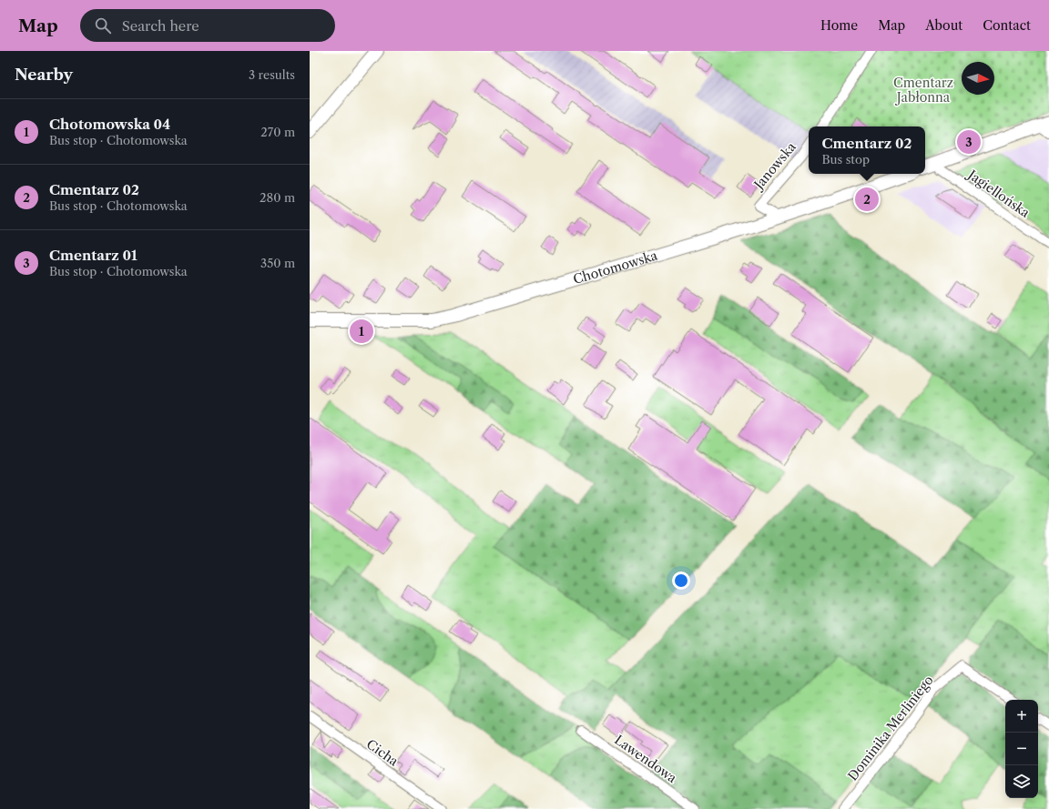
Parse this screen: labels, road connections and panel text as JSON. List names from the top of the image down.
{
  "streets": {
    "street": [
      "Janowska",
      "Jagiellońska",
      "Chotomowska",
      "Dominika Merliniego",
      "Cicha",
      "Lawendowa"
    ]
  },
  "crossings": [
    ["Janowska", "Chotomowska"]
  ],
  "parks": ["Cmentarz Jabłonna"],
  "north": "right",
  "page": {
    "header": "Map",
    "search": "Search here",
    "nav": [
      "Home",
      "Map",
      "About",
      "Contact"
    ],
    "heading": ["Nearby", "3 results"],
    "list": [
      {
        "mark": "1",
        "name": "Chotomowska 04",
        "note": "Bus stop · Chotomowska",
        "value": "270 m"
      },
      {
        "mark": "2",
        "name": "Cmentarz 02",
        "note": "Bus stop · Chotomowska",
        "value": "280 m"
      },
      {
        "mark": "3",
        "name": "Cmentarz 01",
        "note": "Bus stop · Chotomowska",
        "value": "350 m"
      }
    ],
    "popup": ["Cmentarz 02", "Bus stop"],
    "pins": ["3", "2", "1"],
    "map_buttons": ["+", "−"]
  }
}
